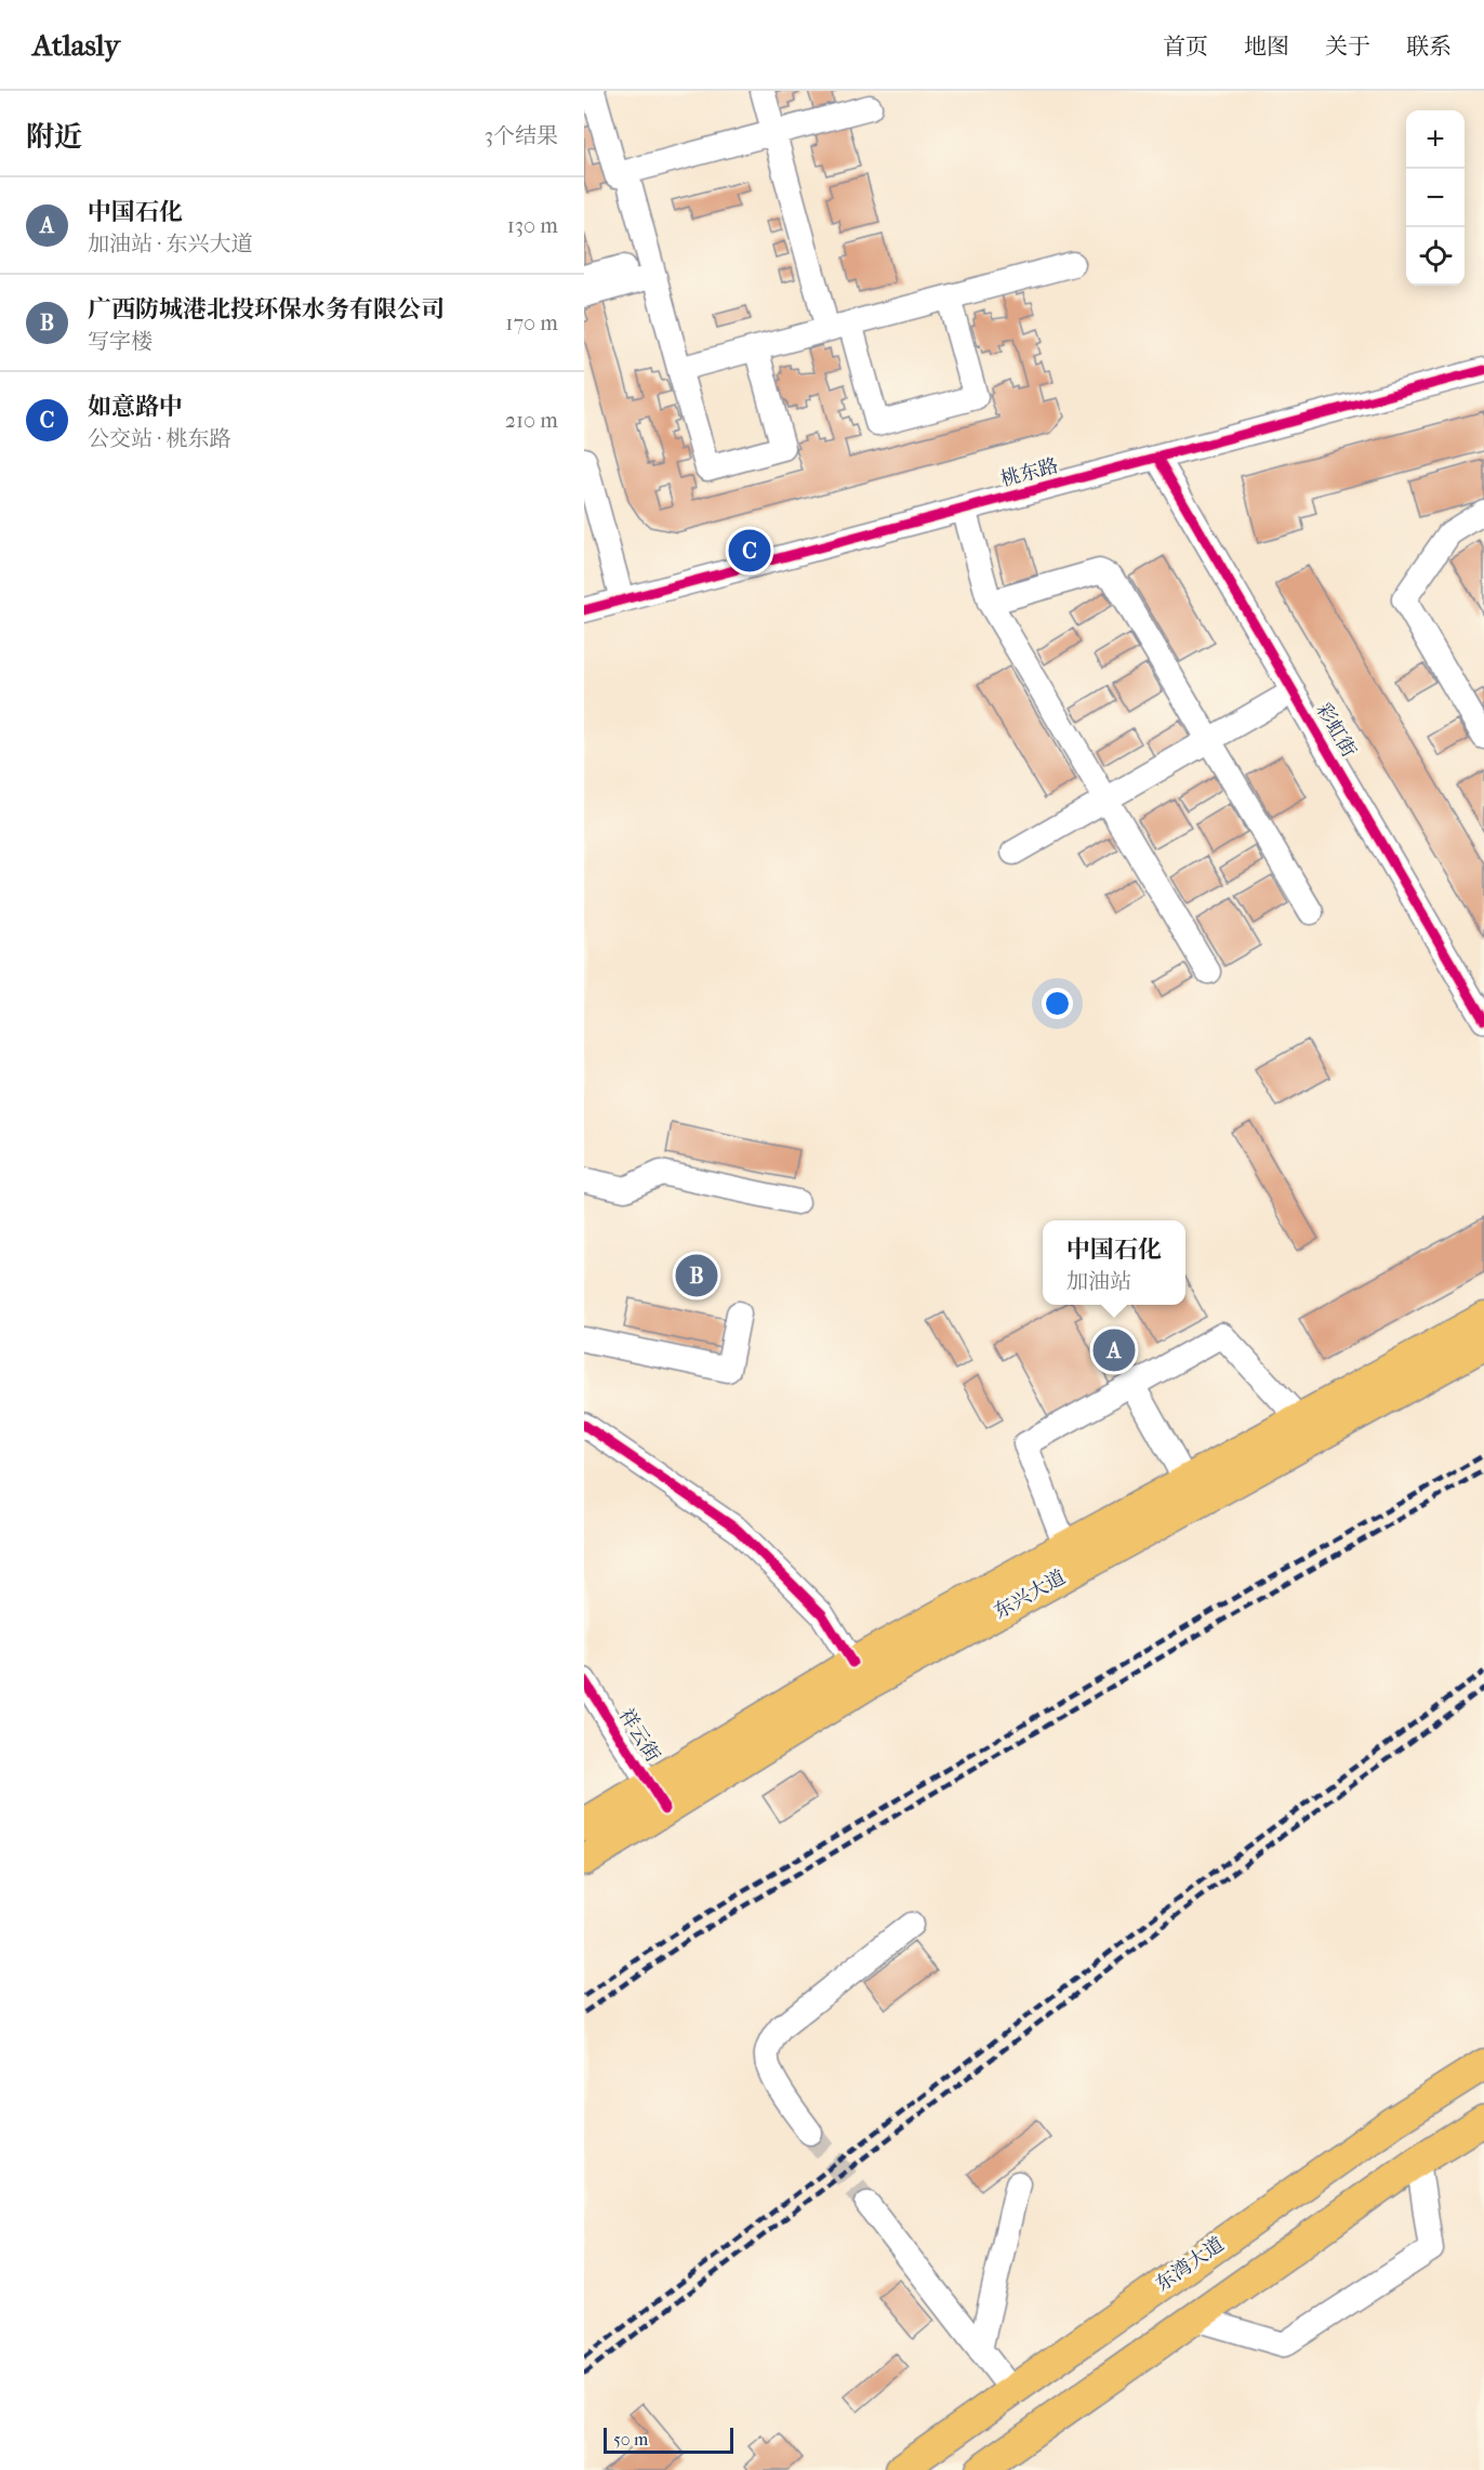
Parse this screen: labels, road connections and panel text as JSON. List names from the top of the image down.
{
  "streets": {
    "main road": ["东兴大道", "东湾大道"],
    "street": ["桃东路", "彩虹街", "祥云街"]
  },
  "crossings": [
    ["桃东路", "彩虹街"],
    ["东兴大道", "祥云街"]
  ],
  "scale_bar": "50 m",
  "page": {
    "header": "Atlasly",
    "nav": [
      "首页",
      "地图",
      "关于",
      "联系"
    ],
    "heading": ["附近", "3个结果"],
    "map_buttons": ["+", "−"],
    "list": [
      {
        "mark": "A",
        "name": "中国石化",
        "note": "加油站 · 东兴大道",
        "value": "130 m"
      },
      {
        "mark": "B",
        "name": "广西防城港北投环保水务有限公司",
        "note": "写字楼",
        "value": "170 m"
      },
      {
        "mark": "C",
        "name": "如意路中",
        "note": "公交站 · 桃东路",
        "value": "210 m"
      }
    ],
    "pins": ["C", "B", "A"],
    "popup": ["中国石化", "加油站"],
    "scale": "50 m"
  }
}
